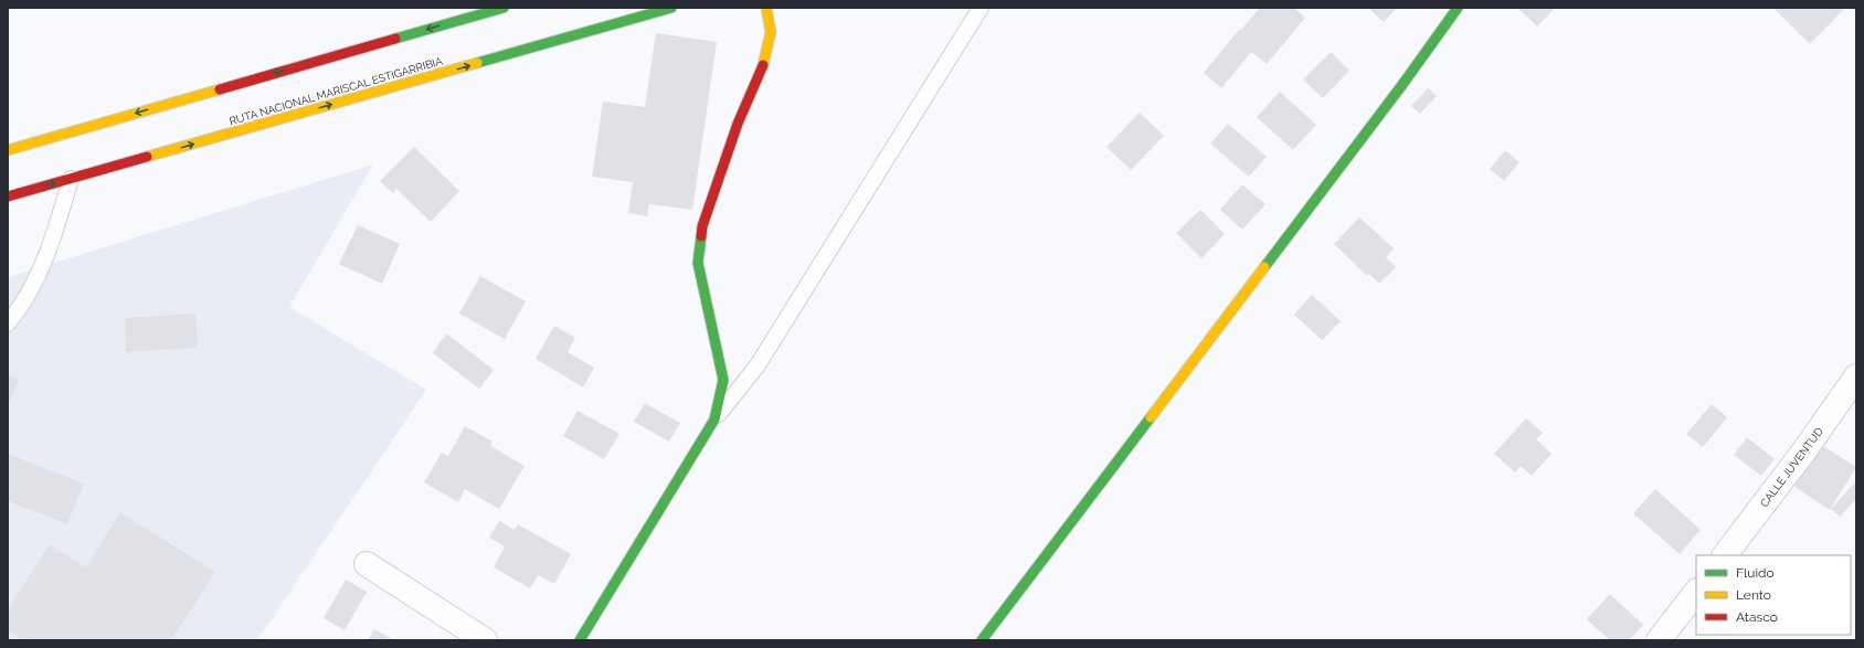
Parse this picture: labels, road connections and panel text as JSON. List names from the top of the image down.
{
  "streets": {
    "main road": ["RUTA NACIONAL MARISCAL ESTIGARRIBIA"],
    "street": ["CALLE JUVENTUD"]
  },
  "legend": ["Fluido", "Lento", "Atasco"]
}
